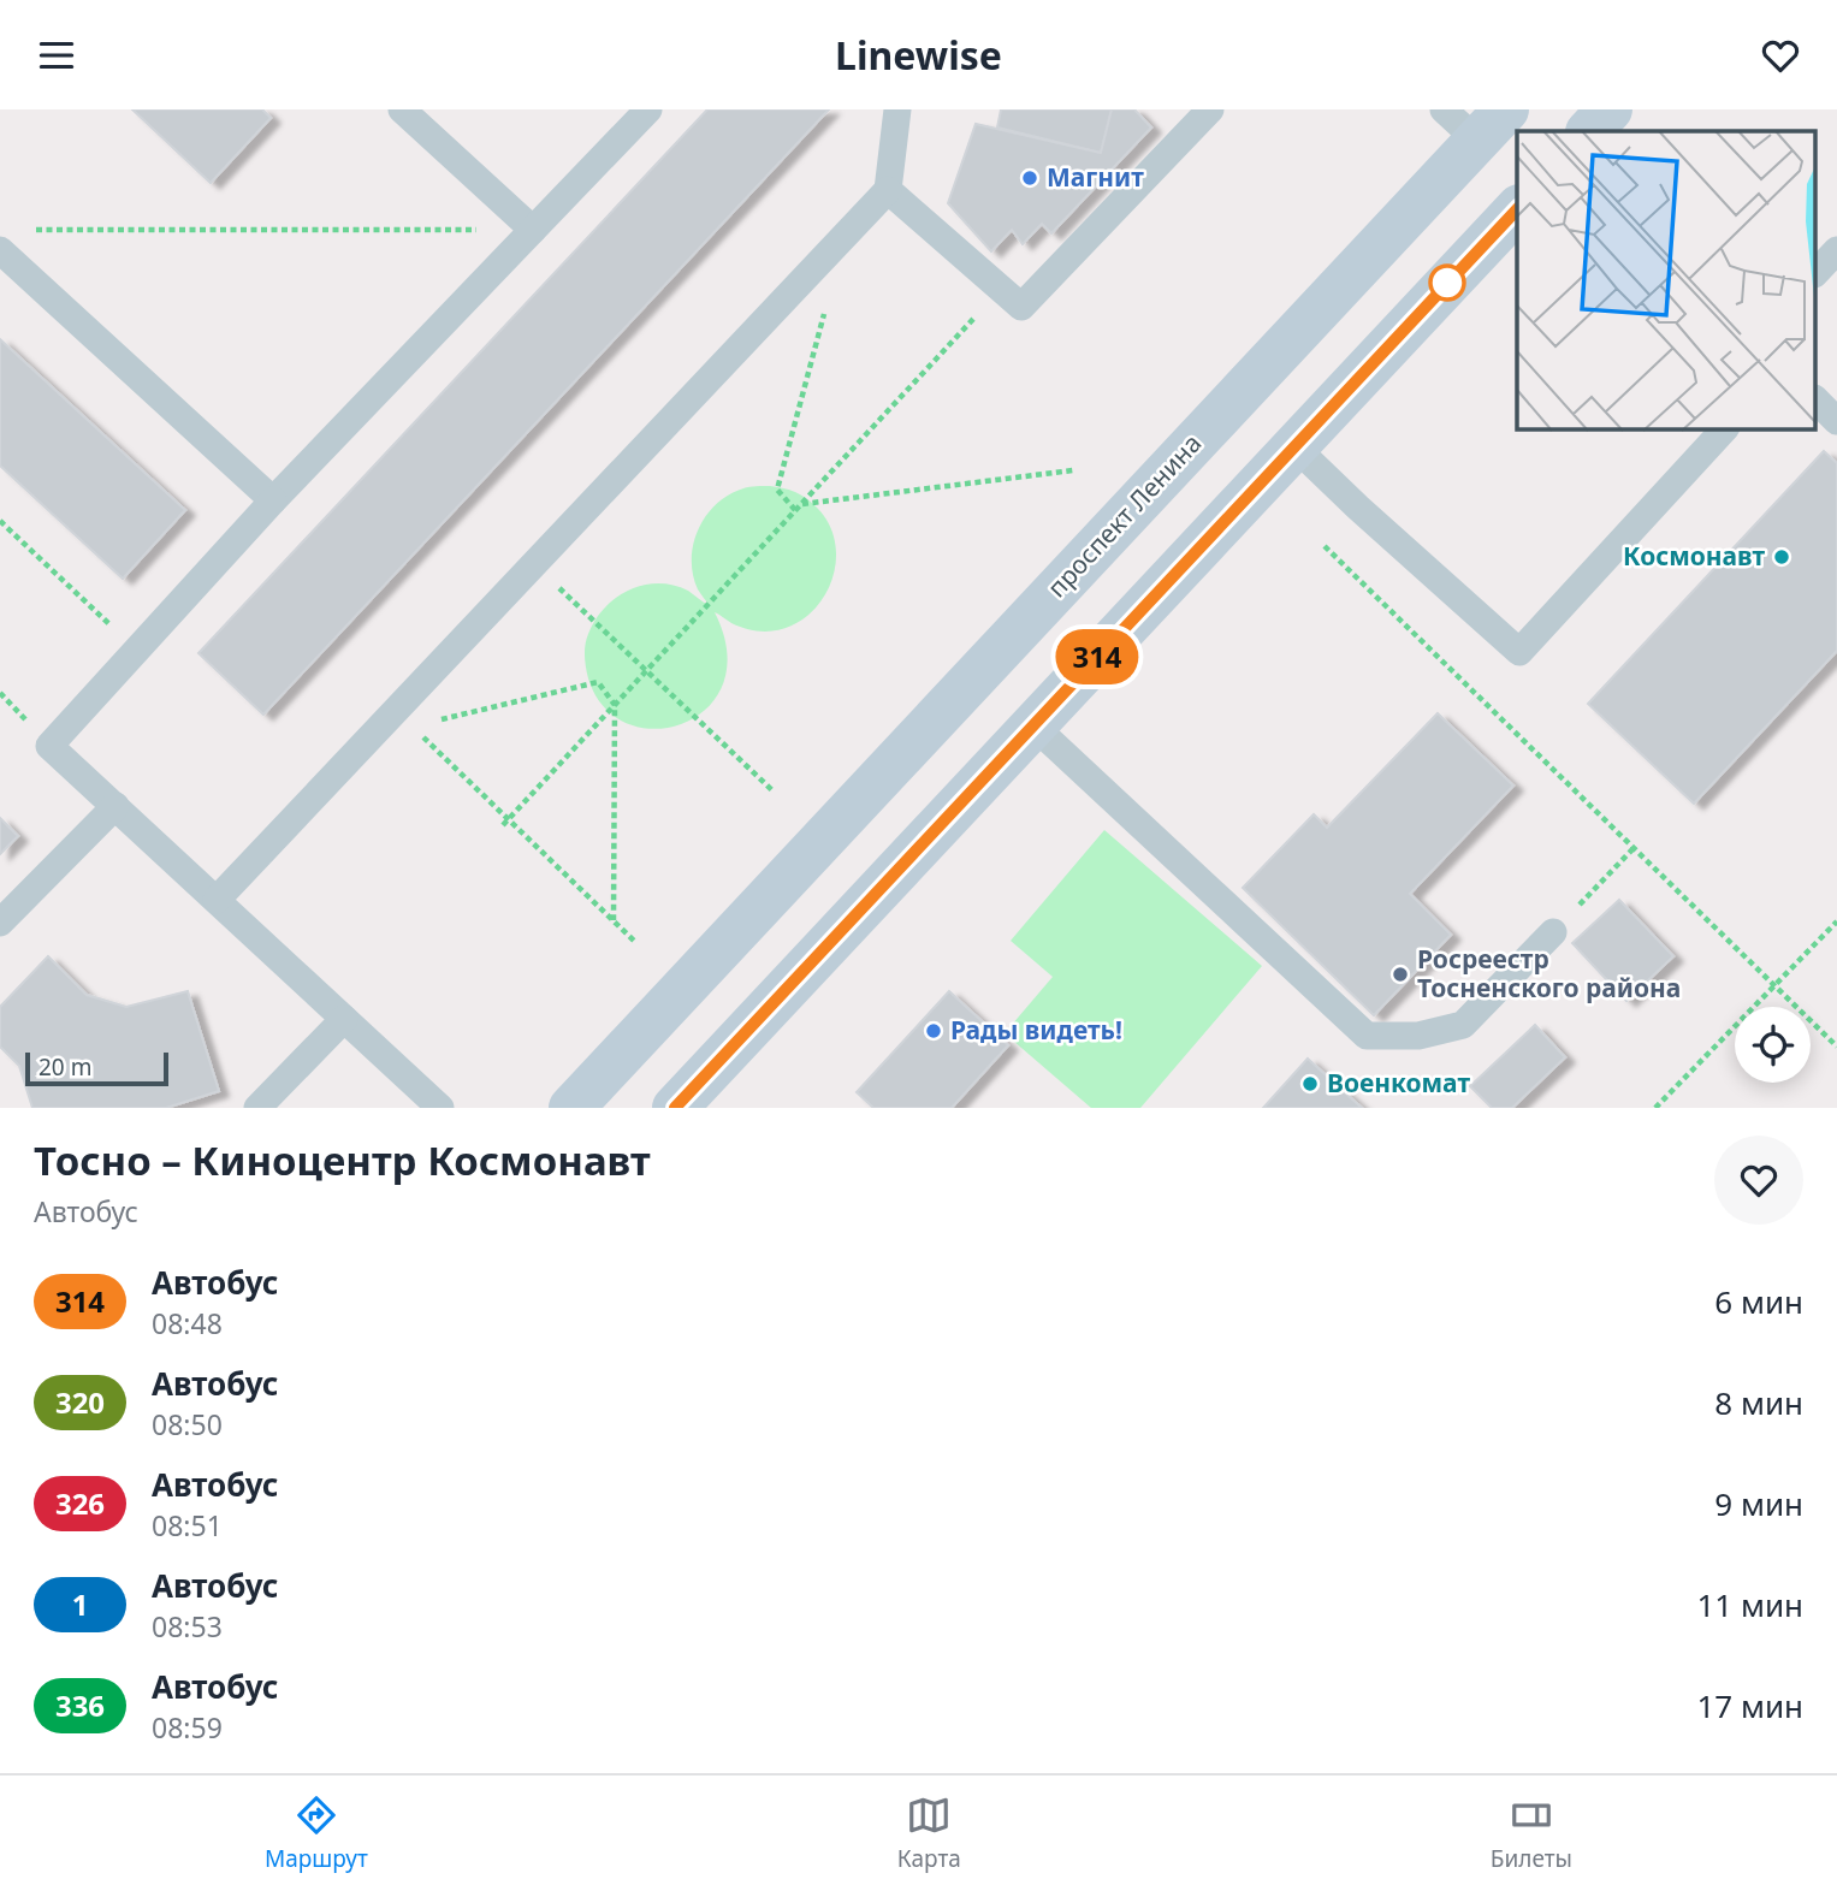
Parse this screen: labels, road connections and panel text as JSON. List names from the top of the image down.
{
  "streets": {
    "main road": ["проспект Ленина"]
  },
  "places": [
    "Магнит",
    "Космонавт",
    "Росреестр Тосненского района",
    "Рады видеть!",
    "Военкомат"
  ],
  "lines": ["bus line 314"],
  "scale_bar": "20 m",
  "page": {
    "header": "Linewise",
    "on_map": "314",
    "scale": "20 m",
    "heading": ["Тосно – Киноцентр Космонавт", "Автобус"],
    "list": [
      {
        "mark": "314",
        "name": "Автобус",
        "note": "08:48",
        "value": "6 мин"
      },
      {
        "mark": "320",
        "name": "Автобус",
        "note": "08:50",
        "value": "8 мин"
      },
      {
        "mark": "326",
        "name": "Автобус",
        "note": "08:51",
        "value": "9 мин"
      },
      {
        "mark": "1",
        "name": "Автобус",
        "note": "08:53",
        "value": "11 мин"
      },
      {
        "mark": "336",
        "name": "Автобус",
        "note": "08:59",
        "value": "17 мин"
      }
    ],
    "tabs": ["Маршрут", "Карта", "Билеты"]
  }
}
